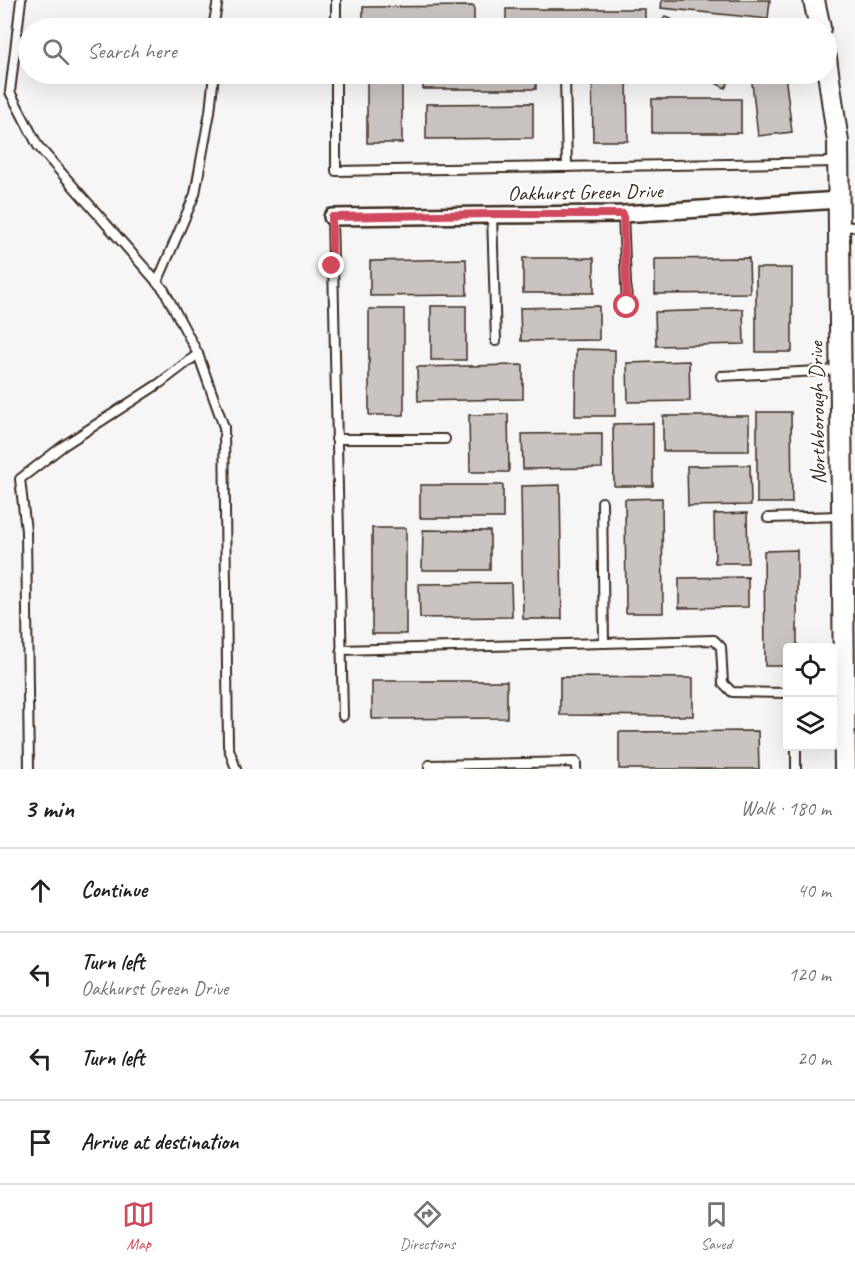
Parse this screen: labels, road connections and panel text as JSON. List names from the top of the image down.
{
  "streets": {
    "street": ["Oakhurst Green Drive", "Northborough Drive"]
  },
  "crossings": [
    ["Oakhurst Green Drive", "Northborough Drive"]
  ],
  "page": {
    "search": "Search here",
    "heading": ["3 min", "Walk · 180 m"],
    "list": [
      ["Continue", "40 m"],
      ["Turn left", "Oakhurst Green Drive", "120 m"],
      ["Turn left", "20 m"],
      "Arrive at destination"
    ],
    "nav": ["Map", "Directions", "Saved"]
  }
}
